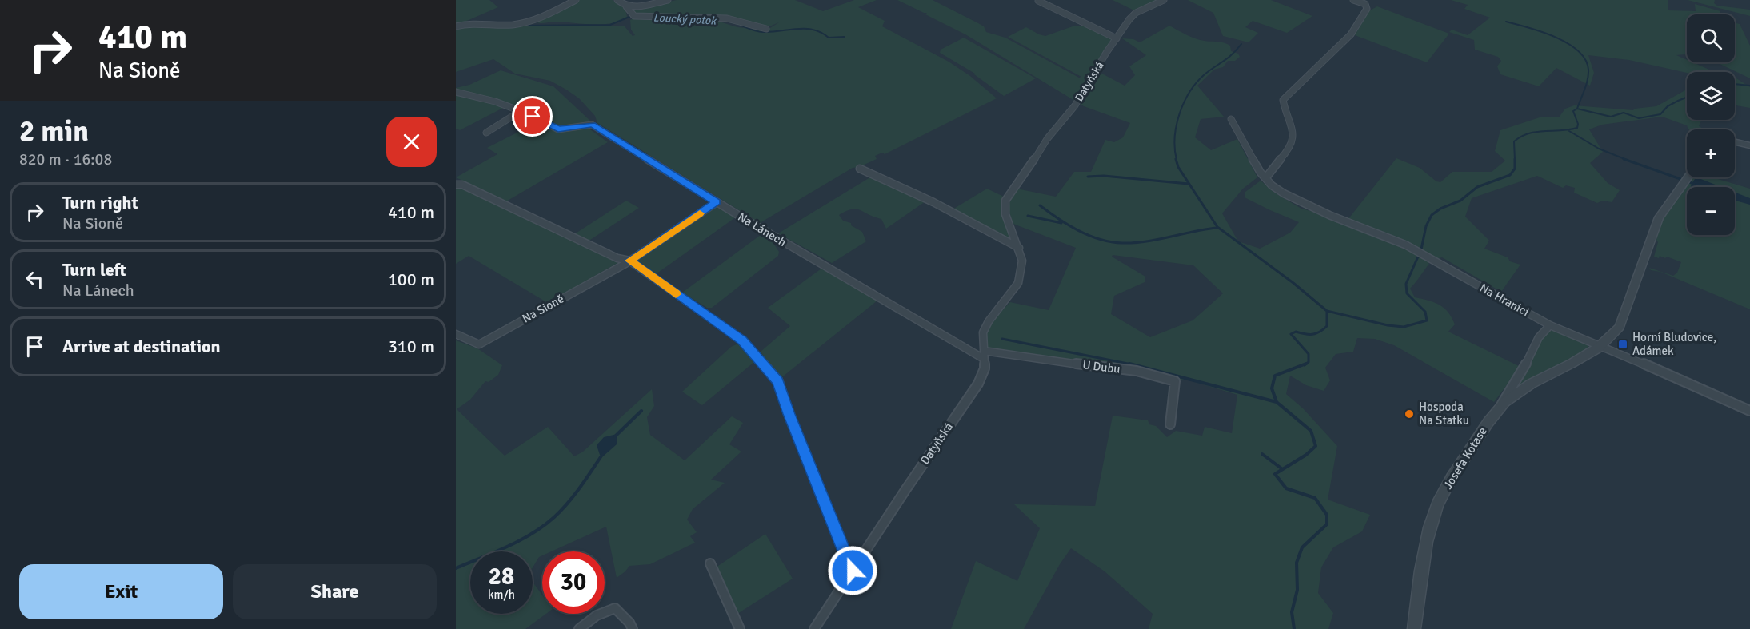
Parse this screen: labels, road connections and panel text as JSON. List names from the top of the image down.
{
  "streets": {
    "street": [
      "Datyňská",
      "Na Lánech",
      "Na Hranici",
      "Na Sioně",
      "U Dubu",
      "Josefa Kotase"
    ]
  },
  "crossings": [
    ["Datyňská", "Na Lánech"],
    ["Datyňská", "U Dubu"],
    ["Na Lánech", "Na Sioně"],
    ["Na Lánech", "U Dubu"],
    ["Na Hranici", "Josefa Kotase"]
  ],
  "water": ["Loucký potok"],
  "places": {
    "transit": ["Horní Bludovice, Adámek"],
    "other": ["Hospoda Na Statku"]
  },
  "page": {
    "turn": ["410 m", "Na Sioně"],
    "map_buttons": ["+", "−"],
    "heading": ["2 min", "820 m · 16:08"],
    "list": [
      {
        "name": "Turn right",
        "note": "Na Sioně",
        "value": "410 m"
      },
      {
        "name": "Turn left",
        "note": "Na Lánech",
        "value": "100 m"
      },
      {
        "name": "Arrive at destination",
        "value": "310 m"
      }
    ],
    "speed": "28 km/h",
    "limit": "30",
    "buttons": ["Exit", "Share"]
  }
}
